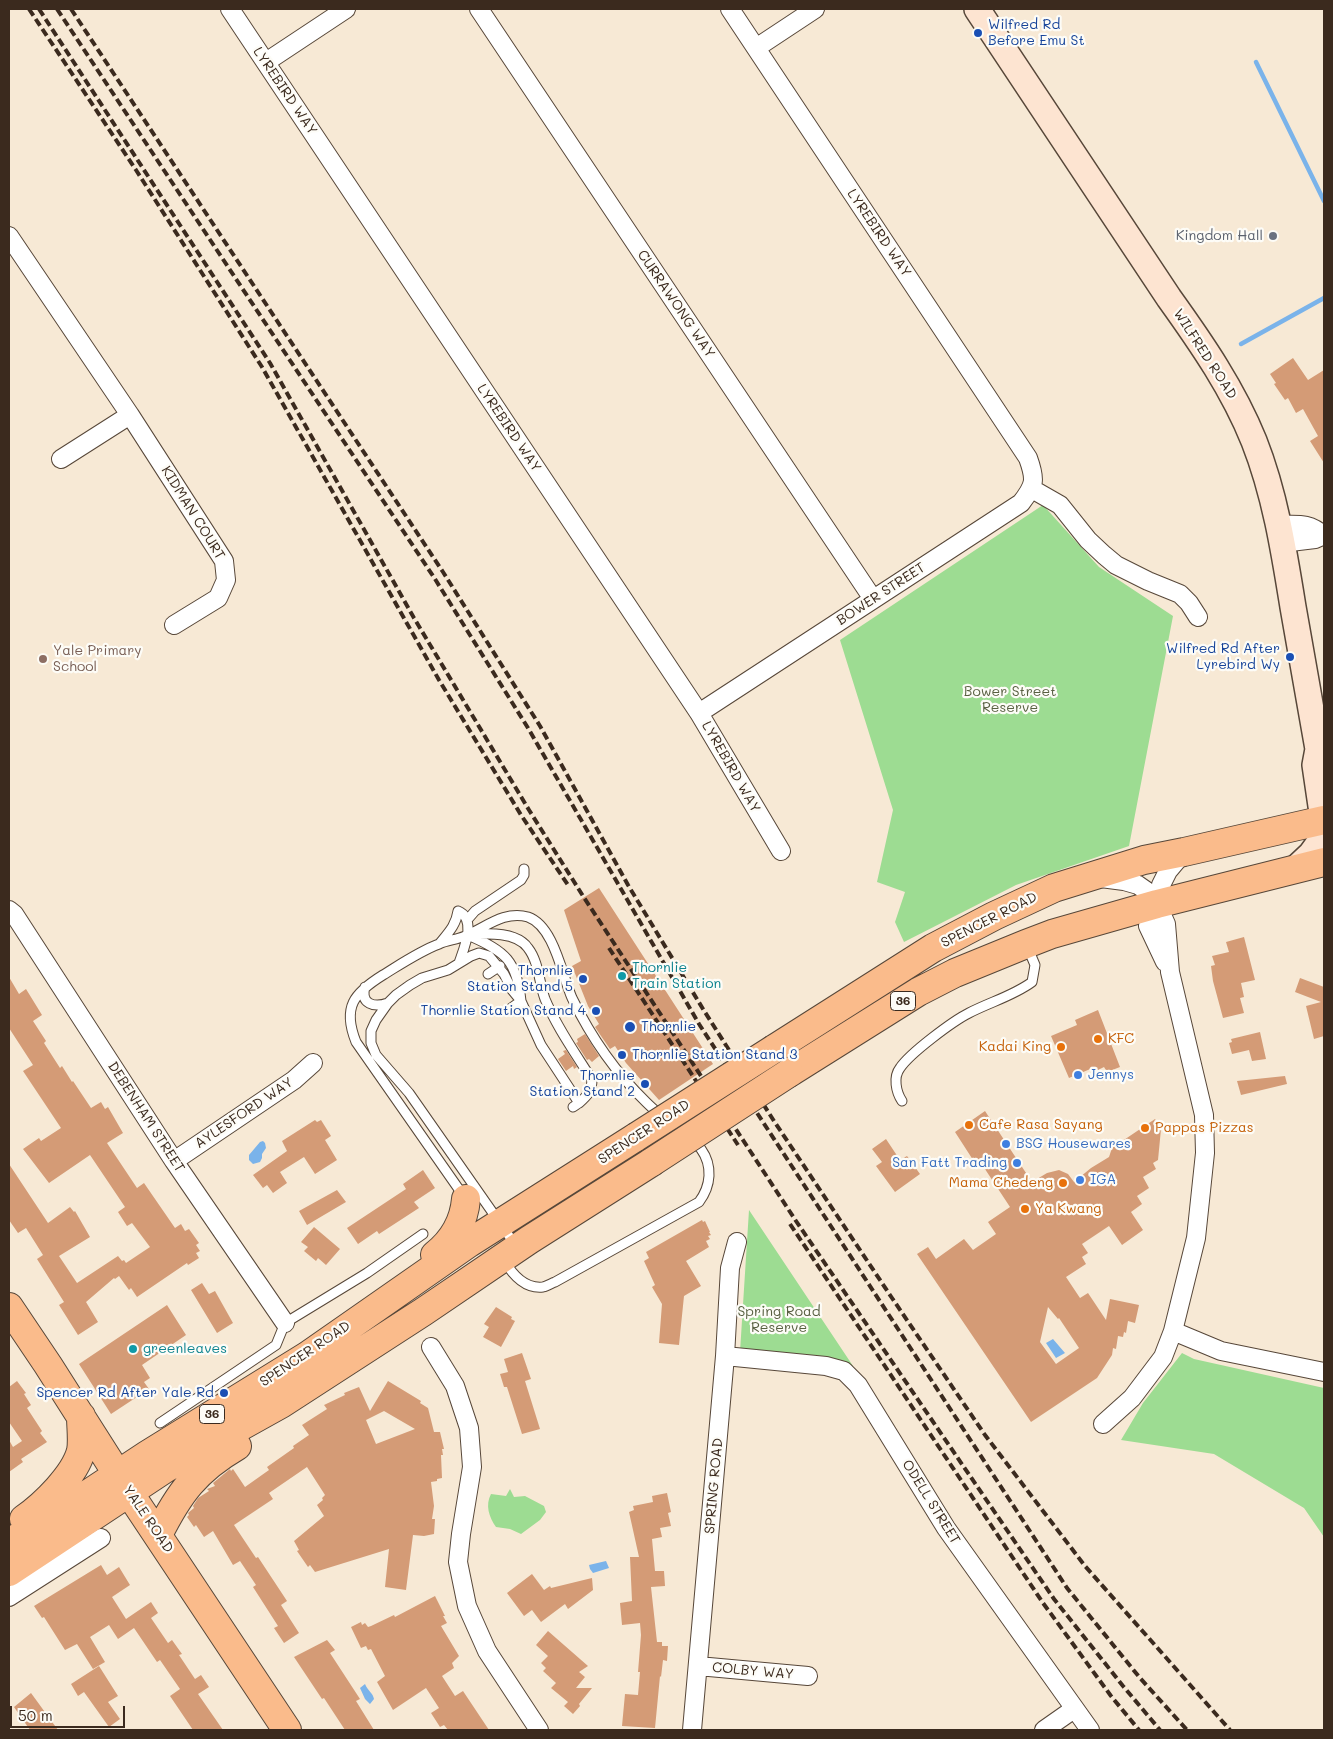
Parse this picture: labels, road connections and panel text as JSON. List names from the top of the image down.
{
  "streets": {
    "main road": [
      "WILFRED ROAD",
      "SPENCER ROAD",
      "36",
      "YALE ROAD"
    ],
    "street": [
      "LYREBIRD WAY",
      "CURRAWONG WAY",
      "KIDMAN COURT",
      "BOWER STREET",
      "AYLESFORD WAY",
      "DEBENHAM STREET",
      "SPRING ROAD",
      "ODELL STREET",
      "COLBY WAY"
    ]
  },
  "crossings": [
    ["LYREBIRD WAY", "BOWER STREET"],
    ["CURRAWONG WAY", "BOWER STREET"],
    ["SPENCER ROAD", "YALE ROAD"],
    ["AYLESFORD WAY", "DEBENHAM STREET"],
    ["SPRING ROAD", "ODELL STREET"],
    ["SPRING ROAD", "COLBY WAY"]
  ],
  "parks": ["Bower Street Reserve", "Spring Road Reserve"],
  "places": [
    "Wilfred Rd Before Emu St",
    "Kingdom Hall",
    "Wilfred Rd After Lyrebird Wy",
    "Yale Primary School",
    "Thornlie Train Station",
    "Thornlie Station Stand 5",
    "Thornlie Station Stand 4",
    "Thornlie",
    "KFC",
    "Kadai King",
    "Thornlie Station Stand 3",
    "Jennys",
    "Thornlie Station Stand 2",
    "Cafe Rasa Sayang",
    "Pappas Pizzas",
    "BSG Housewares",
    "San Fatt Trading",
    "IGA",
    "Mama Chedeng",
    "Ya Kwang",
    "greenleaves",
    "Spencer Rd After Yale Rd"
  ],
  "scale_bar": "50 m"
}
